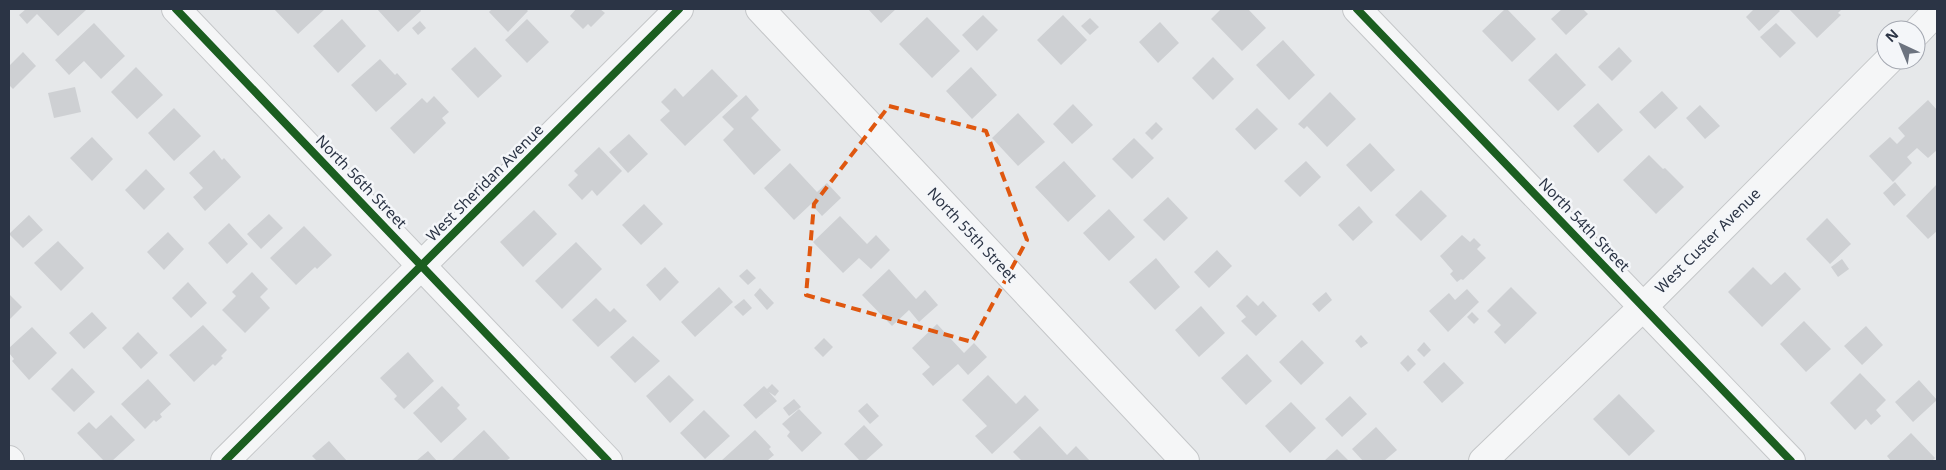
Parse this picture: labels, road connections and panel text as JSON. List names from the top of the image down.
{
  "streets": {
    "street": [
      "North 56th Street",
      "West Sheridan Avenue",
      "North 54th Street",
      "North 55th Street",
      "West Custer Avenue"
    ]
  },
  "crossings": [
    ["North 56th Street", "West Sheridan Avenue"],
    ["North 54th Street", "West Custer Avenue"]
  ],
  "north": "top left"
}
